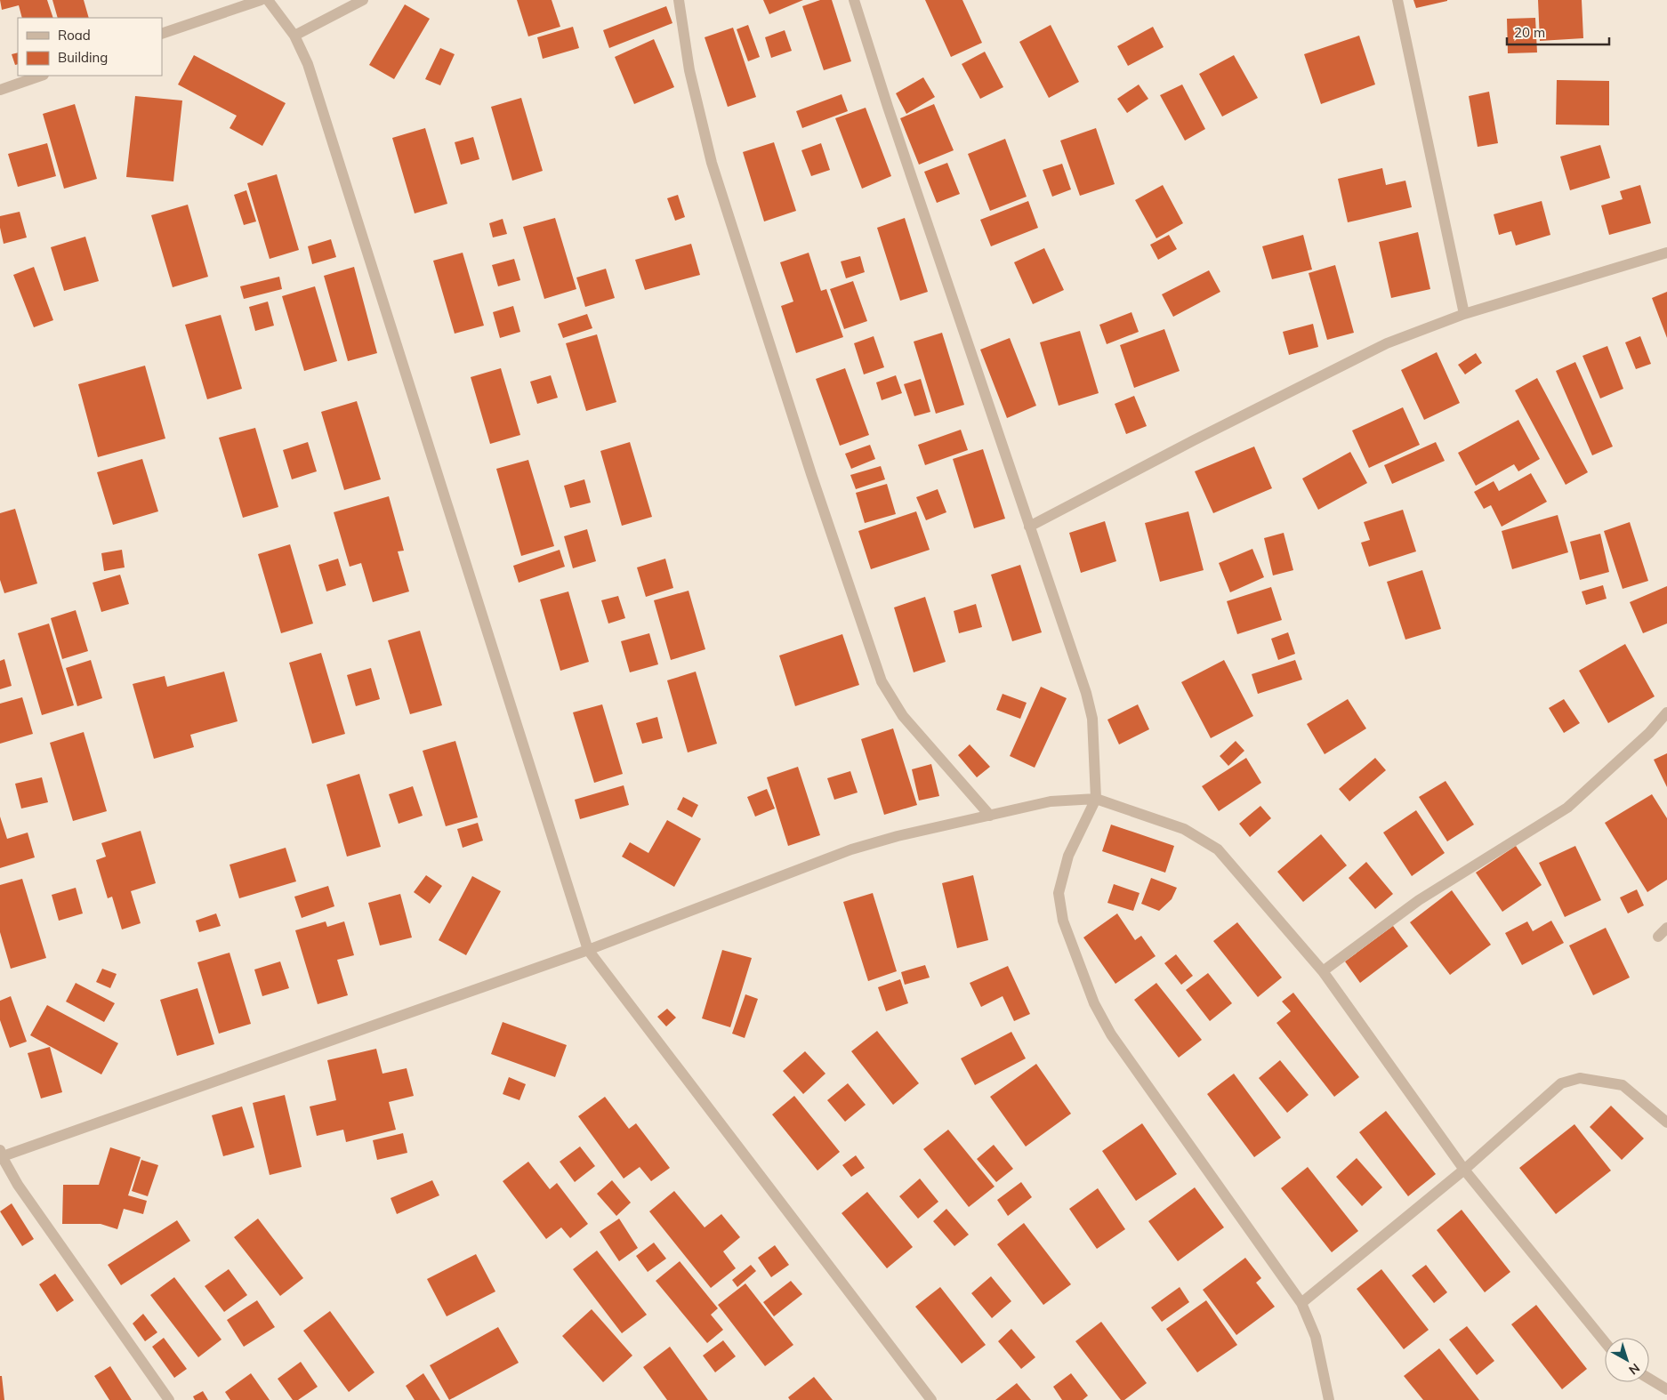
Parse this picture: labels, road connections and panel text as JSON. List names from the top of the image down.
{
  "legend": ["Road", "Building"],
  "scale_bar": "20 m",
  "north": "bottom right"
}
